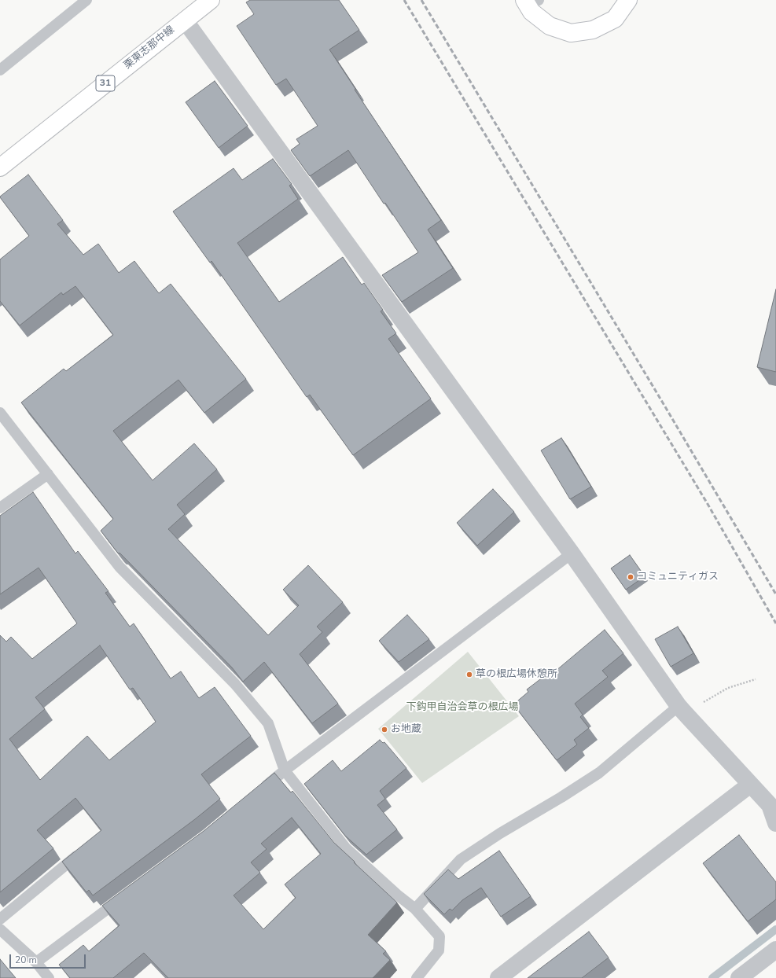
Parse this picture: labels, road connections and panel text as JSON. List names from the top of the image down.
{
  "streets": {
    "main road": ["栗東志那中線", "31"]
  },
  "parks": ["下鈎甲自治会草の根広場"],
  "places": ["コミュニティガス", "草の根広場休憩所", "お地蔵"],
  "scale_bar": "20 m"
}
